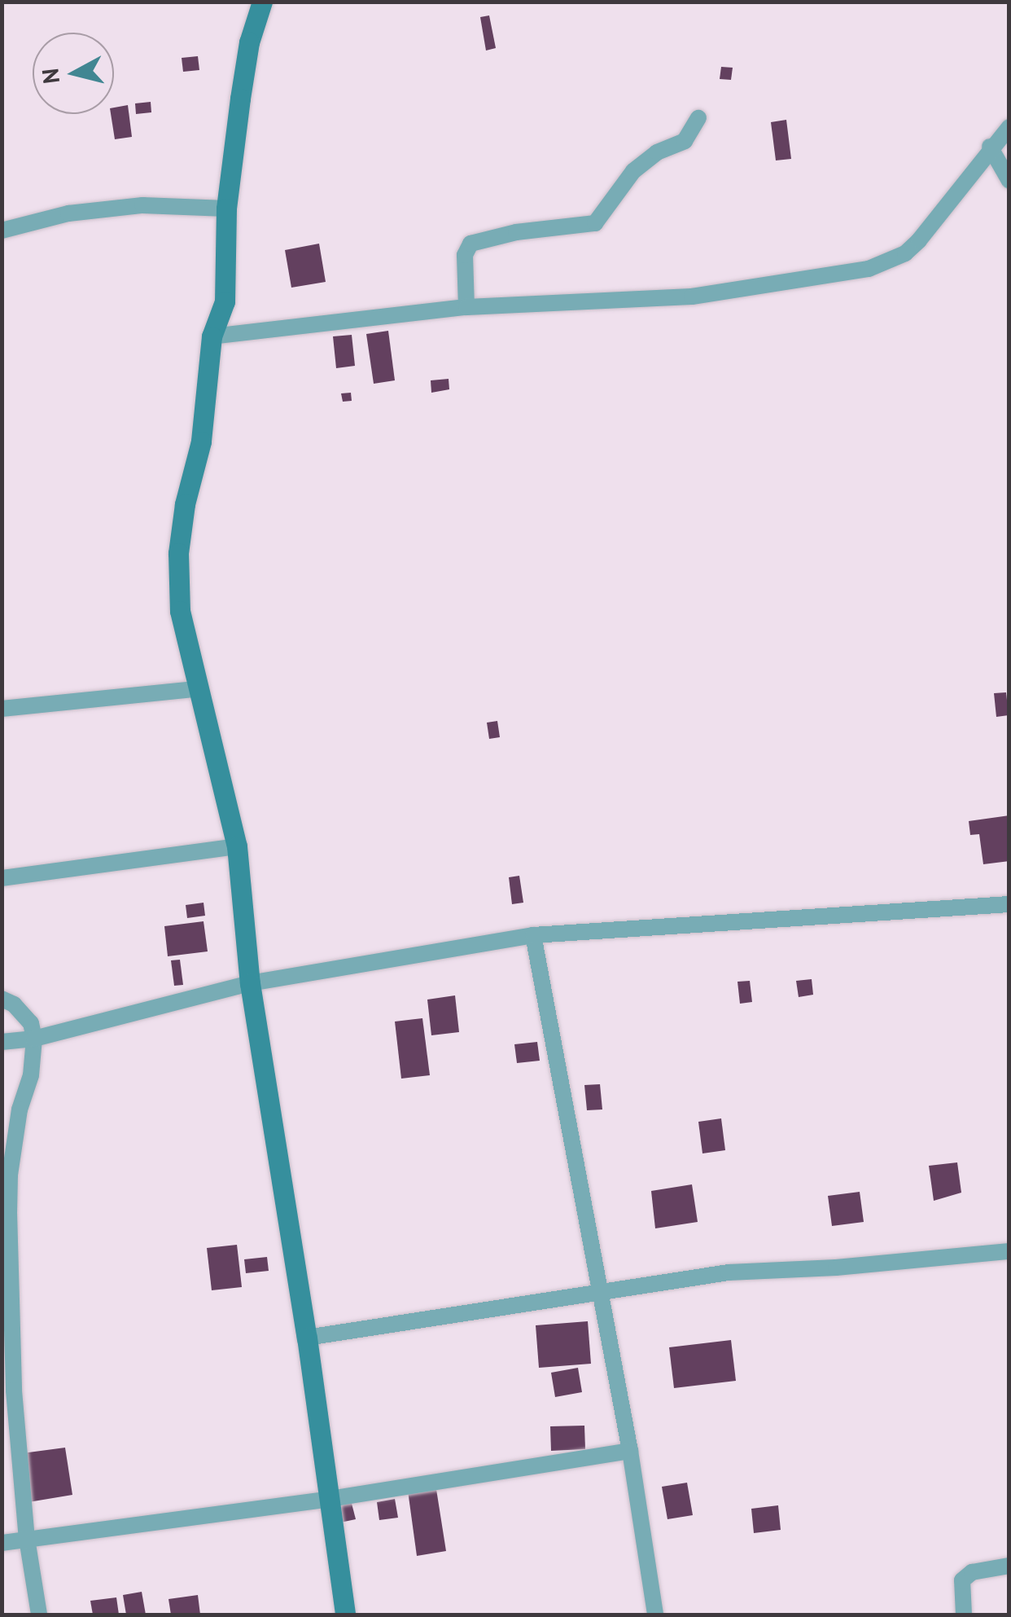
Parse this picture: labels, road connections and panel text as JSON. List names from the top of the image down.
{
  "north": "left"
}
